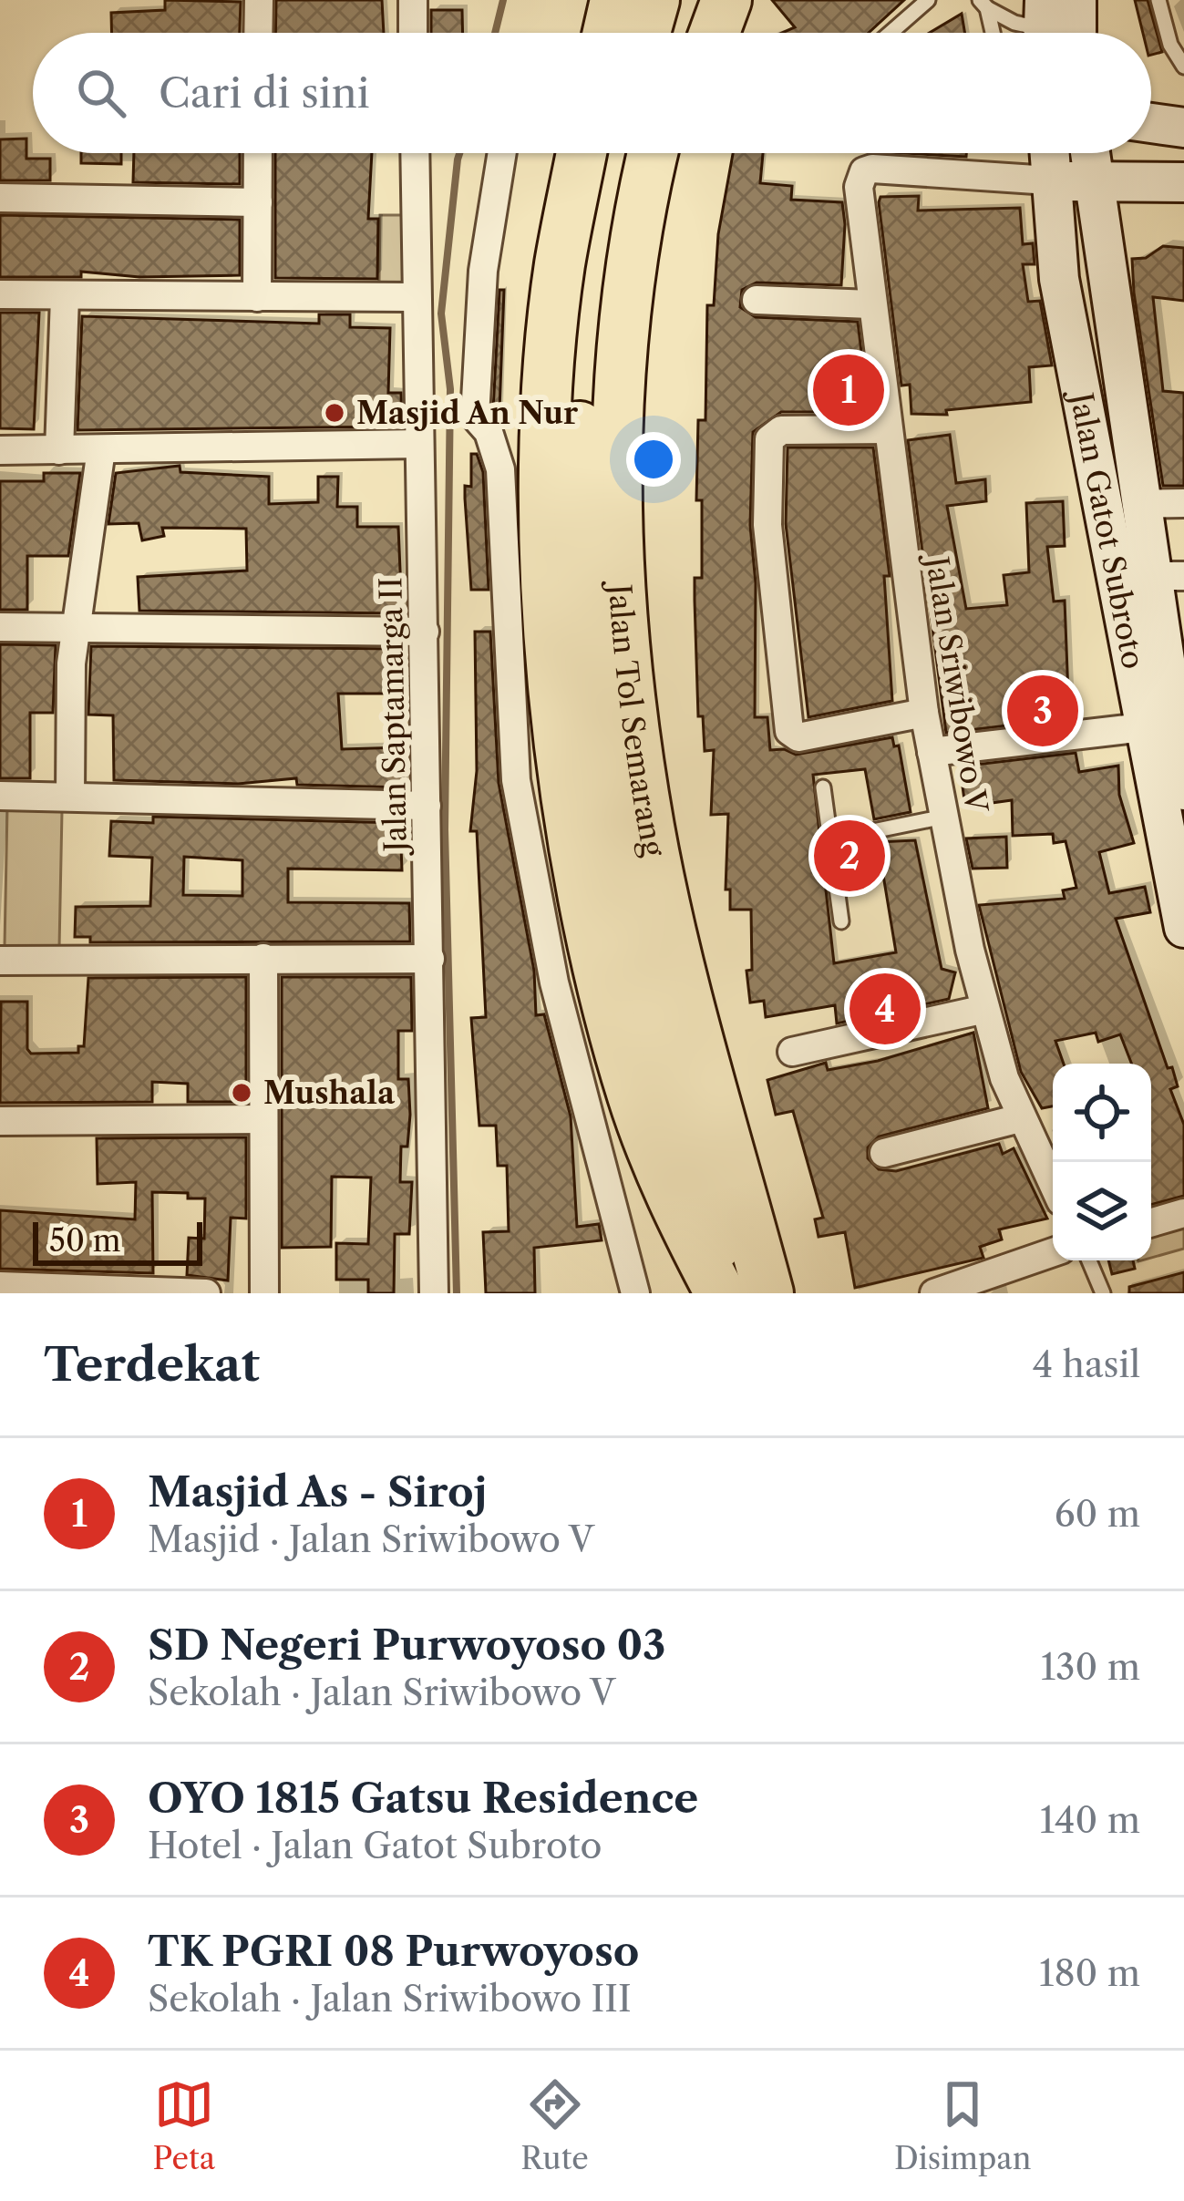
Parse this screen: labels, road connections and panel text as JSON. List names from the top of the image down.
{
  "streets": {
    "highway": ["Jalan Tol Semarang"],
    "street": ["Jalan Gatot Subroto", "Jalan Sriwibowo V", "Jalan Saptamarga II"]
  },
  "crossings": [
    ["Jalan Gatot Subroto", "Jalan Sriwibowo V"]
  ],
  "places": ["Masjid An Nur", "Mushala"],
  "scale_bar": "50 m",
  "page": {
    "search": "Cari di sini",
    "pins": [
      "1",
      "3",
      "2",
      "4"
    ],
    "scale": "50 m",
    "heading": ["Terdekat", "4 hasil"],
    "list": [
      {
        "mark": "1",
        "name": "Masjid As - Siroj",
        "note": "Masjid · Jalan Sriwibowo V",
        "value": "60 m"
      },
      {
        "mark": "2",
        "name": "SD Negeri Purwoyoso 03",
        "note": "Sekolah · Jalan Sriwibowo V",
        "value": "130 m"
      },
      {
        "mark": "3",
        "name": "OYO 1815 Gatsu Residence",
        "note": "Hotel · Jalan Gatot Subroto",
        "value": "140 m"
      },
      {
        "mark": "4",
        "name": "TK PGRI 08 Purwoyoso",
        "note": "Sekolah · Jalan Sriwibowo III",
        "value": "180 m"
      }
    ],
    "nav": ["Peta", "Rute", "Disimpan"]
  }
}
